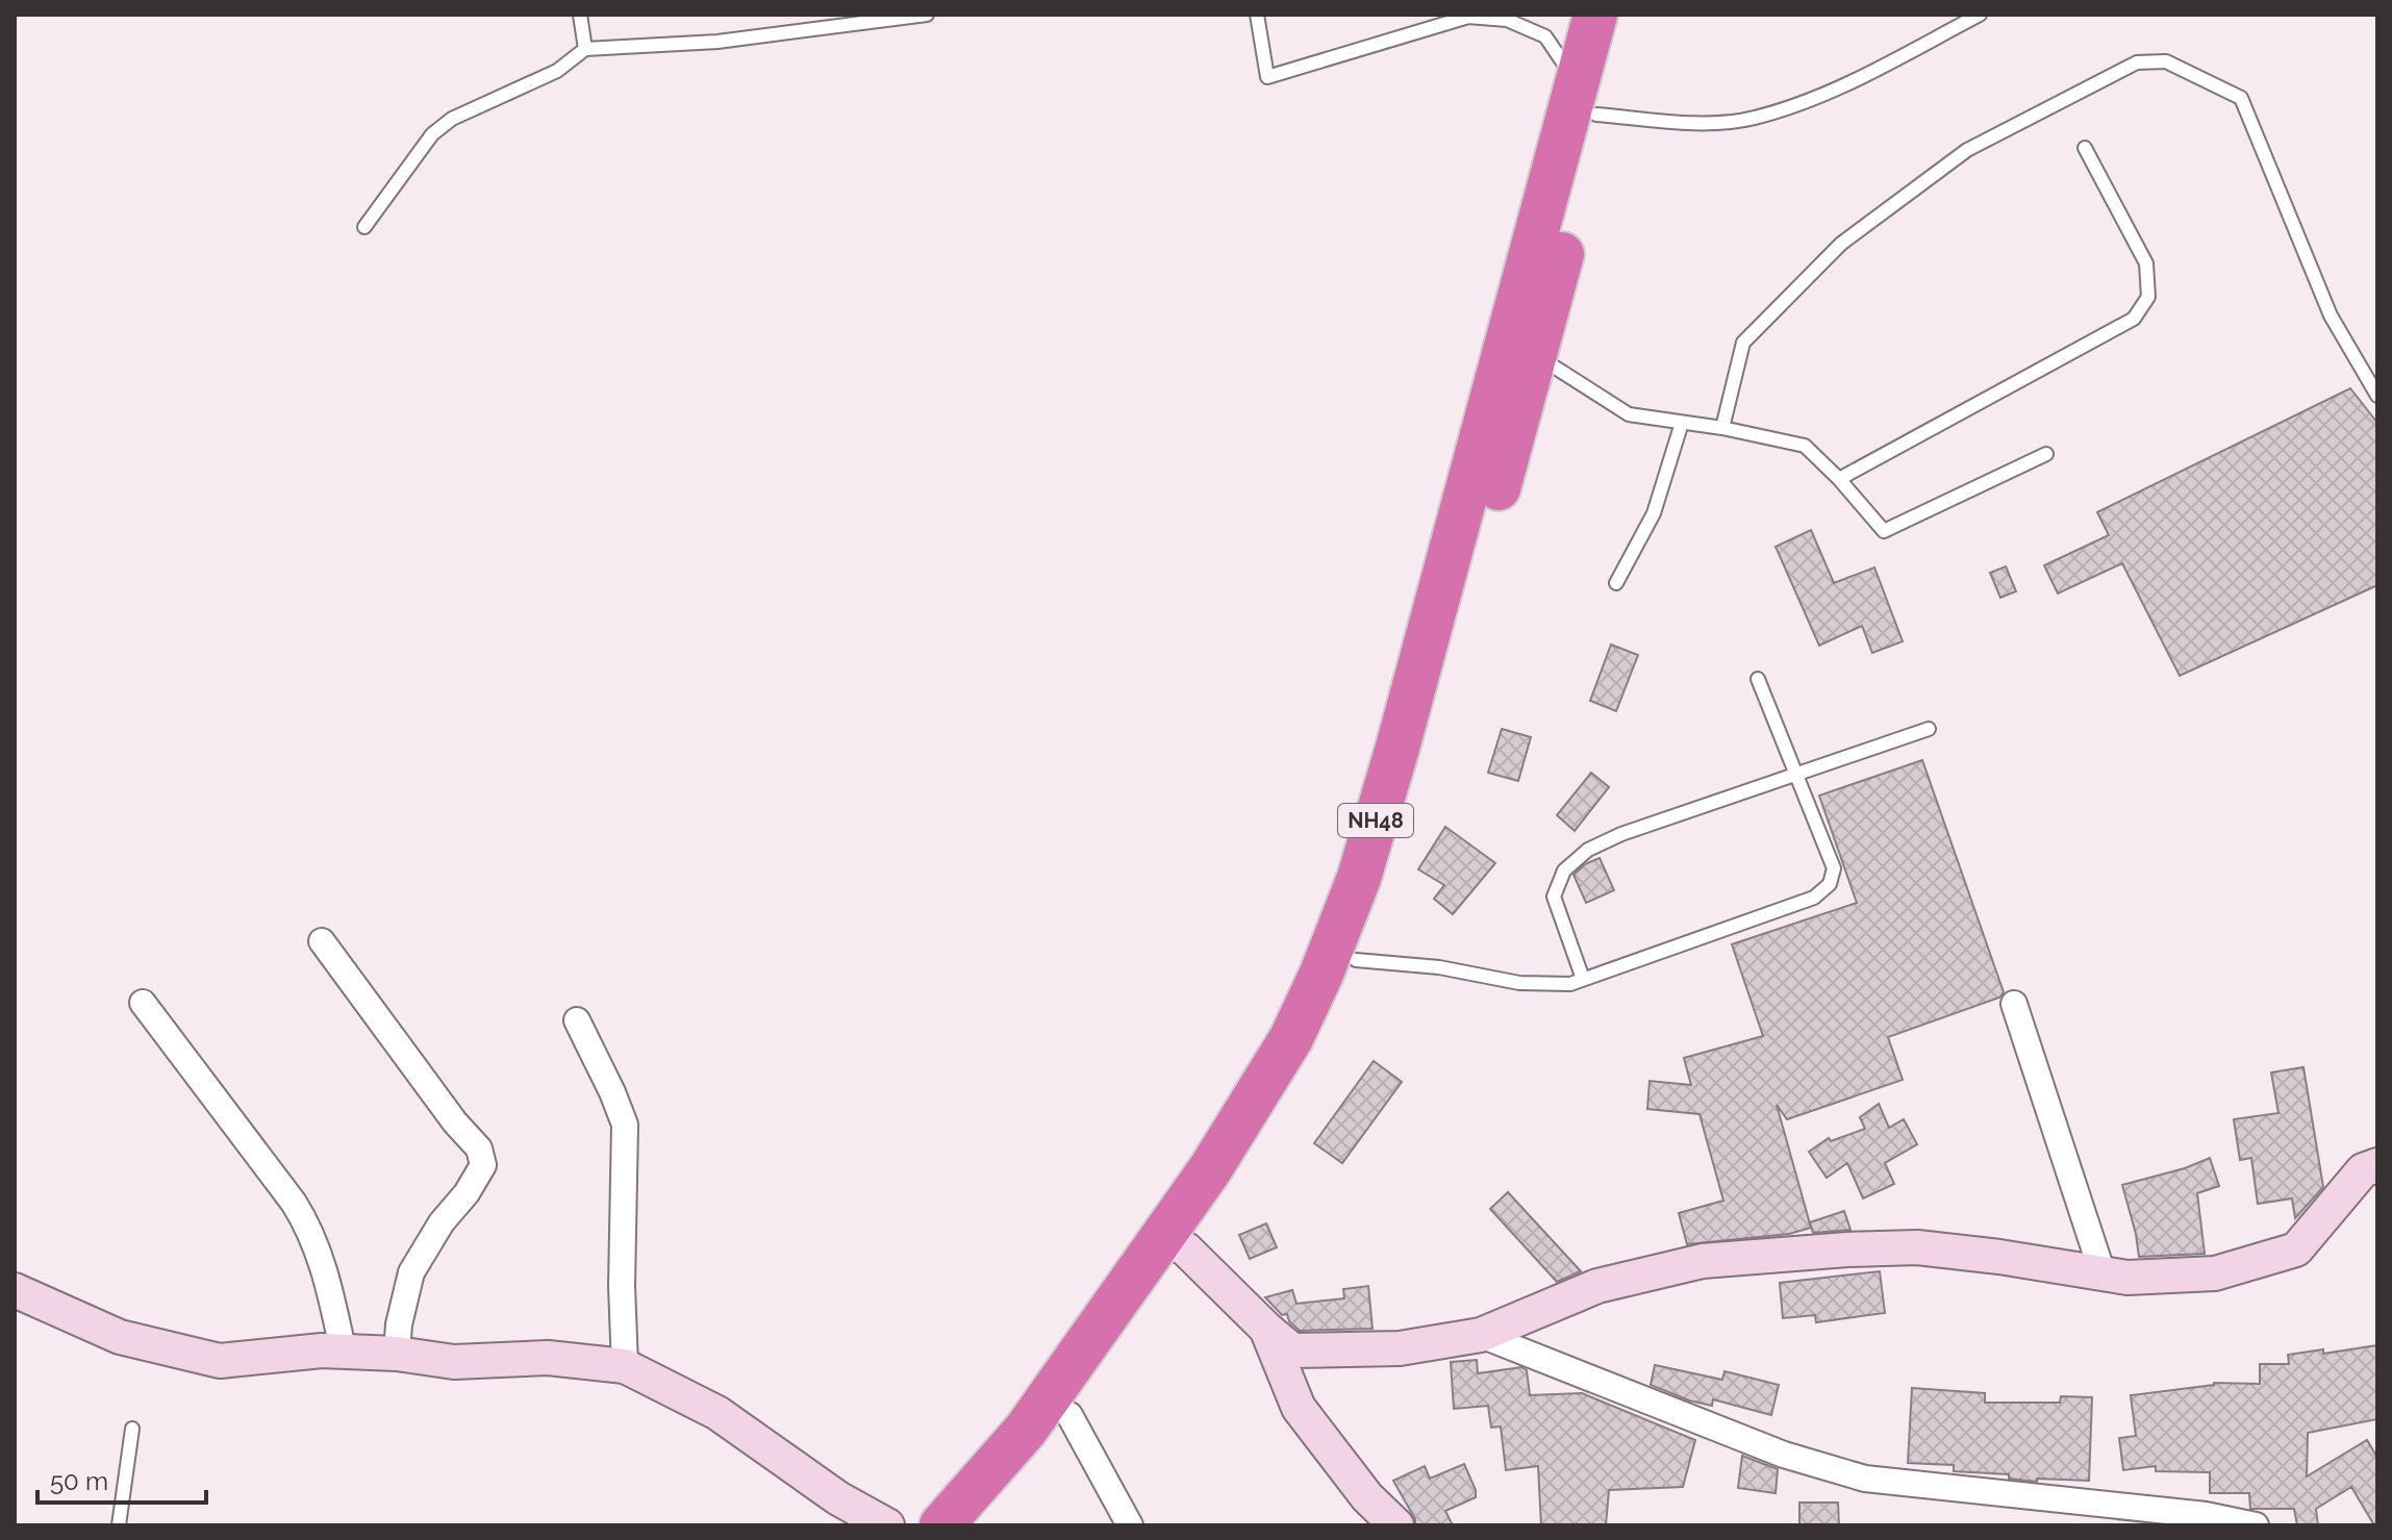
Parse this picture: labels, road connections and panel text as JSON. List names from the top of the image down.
{
  "streets": {
    "highway": ["NH48"]
  },
  "scale_bar": "50 m"
}
